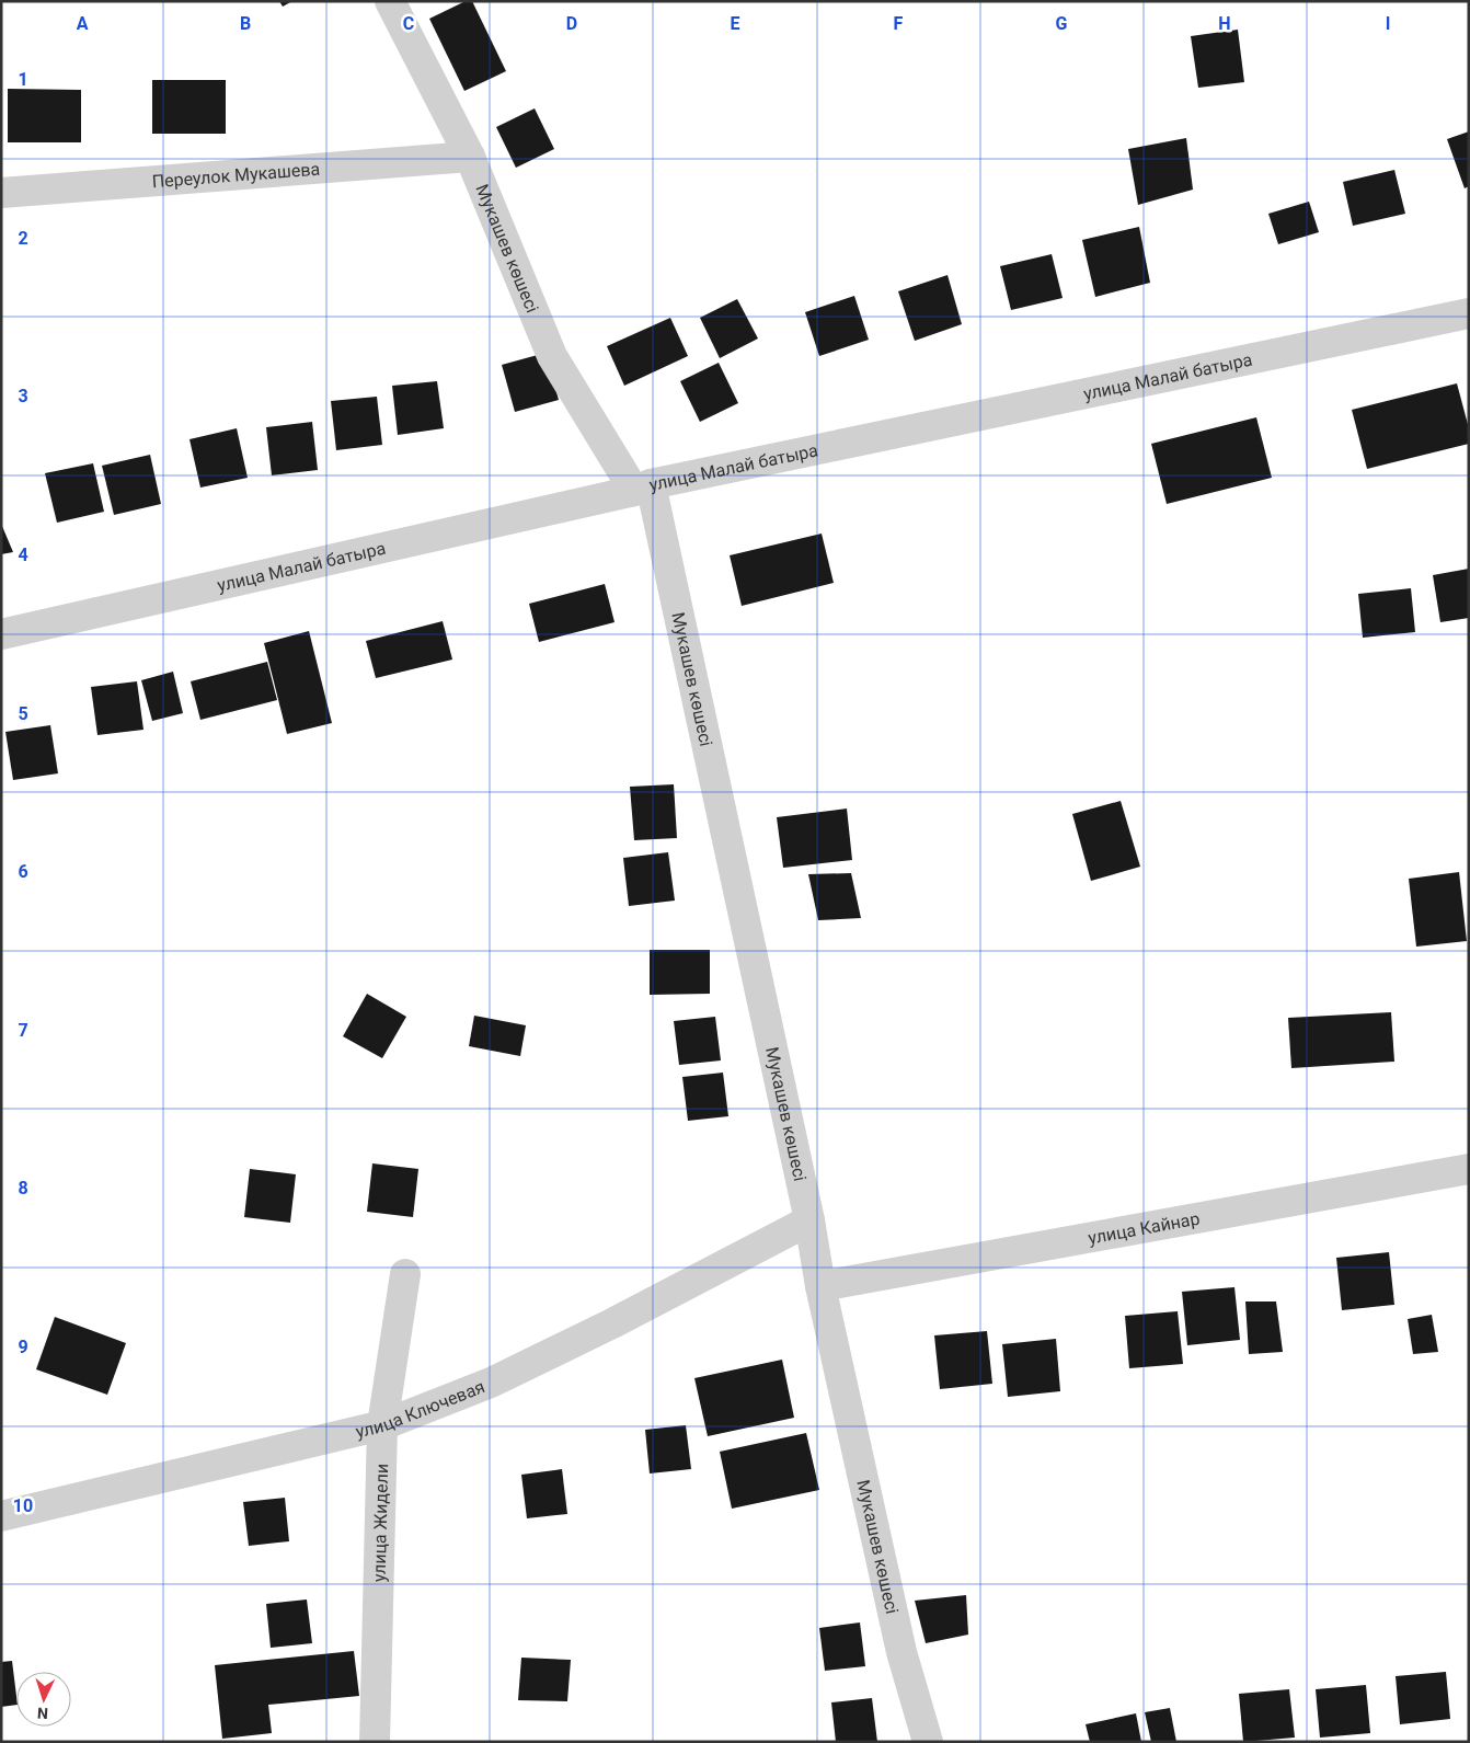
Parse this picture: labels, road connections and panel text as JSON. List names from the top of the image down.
{
  "streets": {
    "street": [
      "Переулок Мукашева",
      "Мукашев көшесі",
      "улица Малай батыра",
      "улица Кайнар",
      "улица Ключевая",
      "улица Жидели"
    ]
  },
  "crossings": [
    ["Переулок Мукашева", "Мукашев көшесі"],
    ["Мукашев көшесі", "улица Малай батыра"],
    ["Мукашев көшесі", "улица Кайнар"],
    ["Мукашев көшесі", "улица Ключевая"],
    ["улица Ключевая", "улица Жидели"]
  ],
  "north": "bottom",
  "grid": {
    "columns": [
      "A",
      "B",
      "C",
      "D",
      "E",
      "F",
      "G",
      "H",
      "I"
    ],
    "rows": [
      "1",
      "2",
      "3",
      "4",
      "5",
      "6",
      "7",
      "8",
      "9",
      "10"
    ]
  }
}
